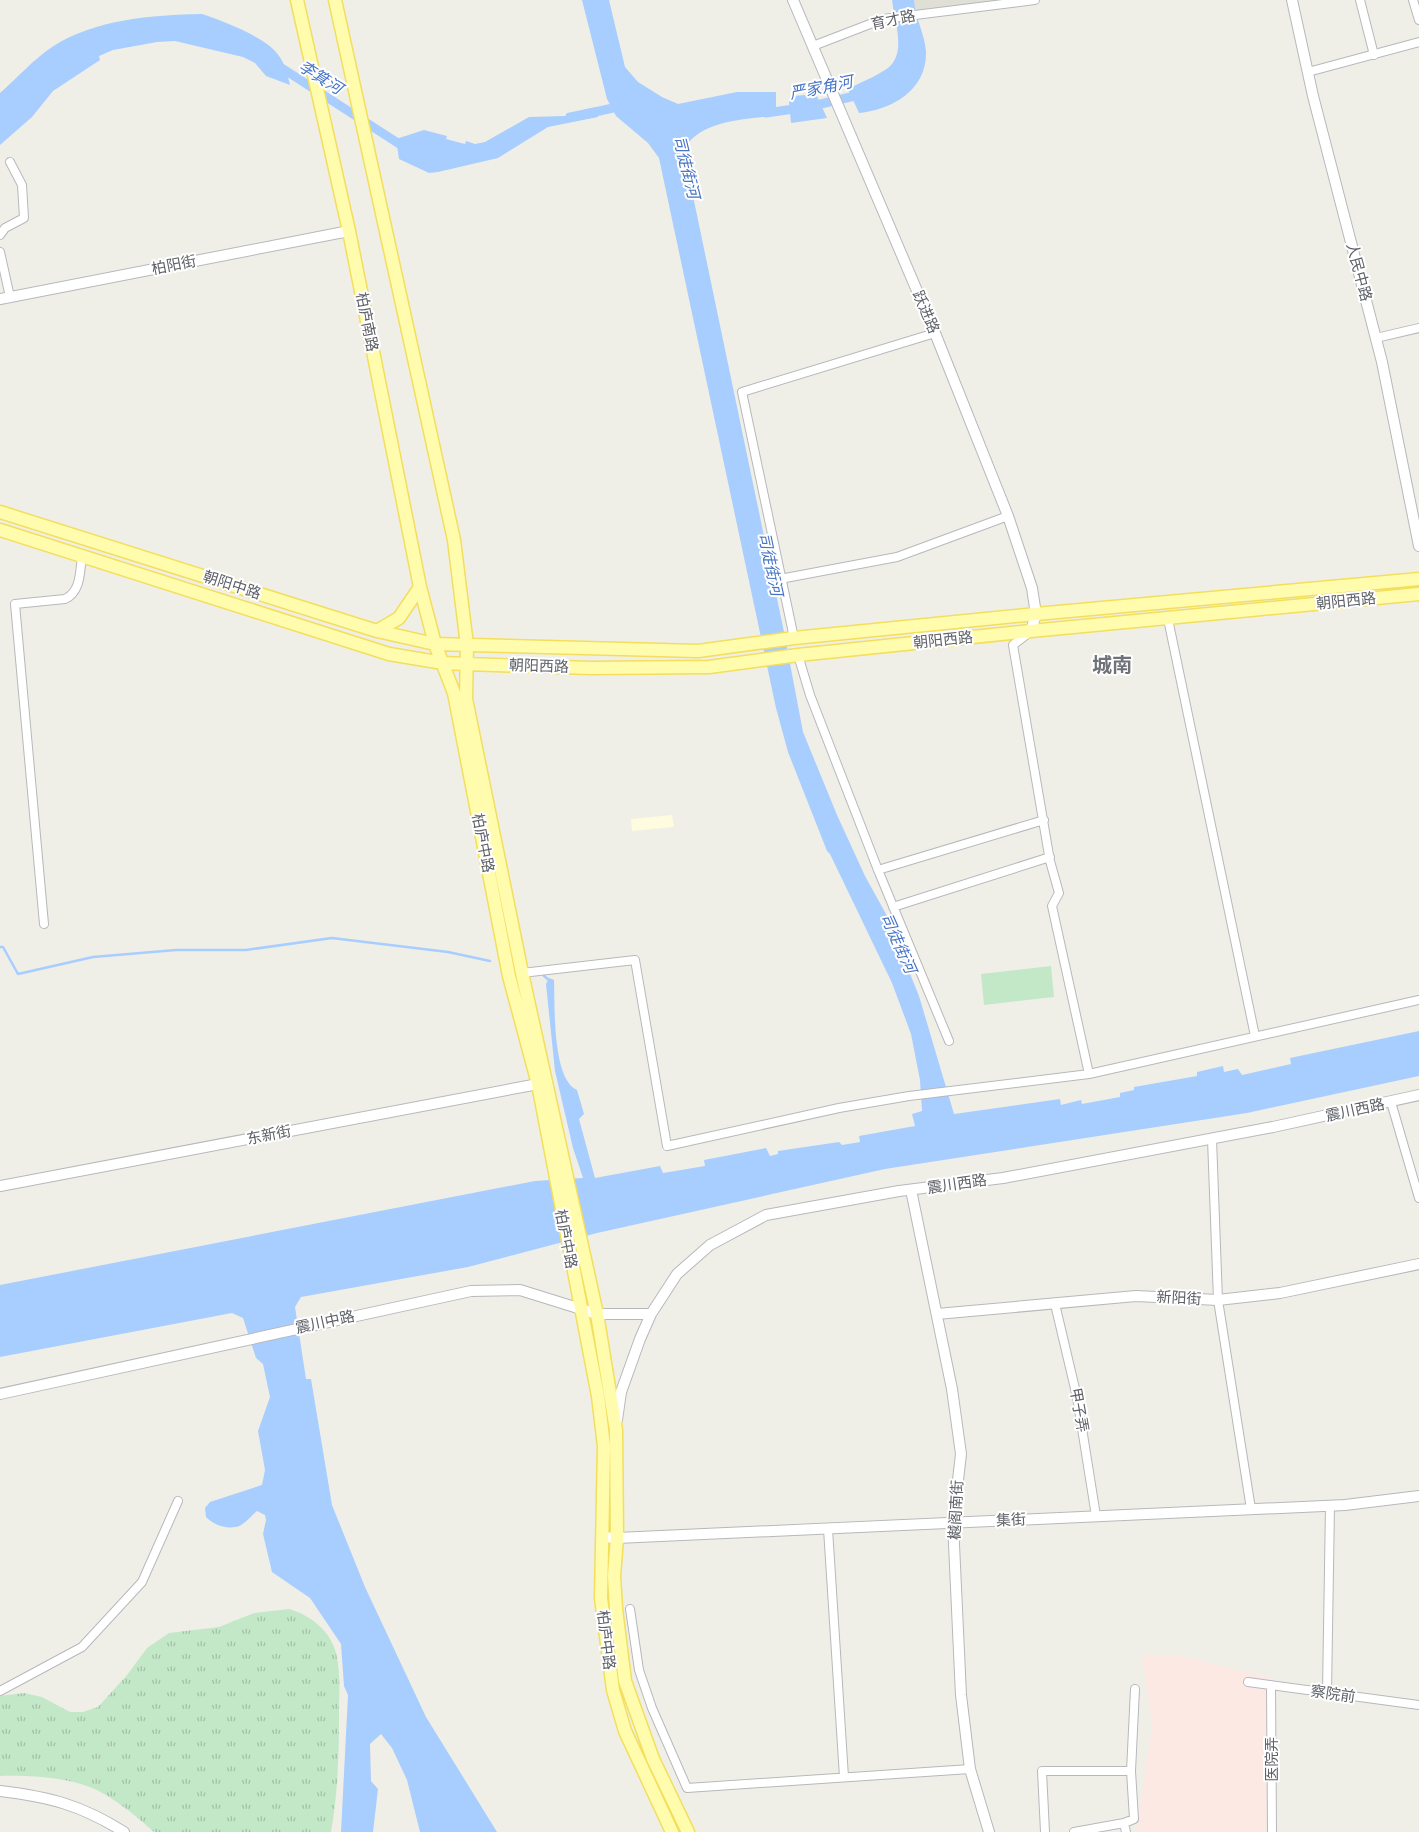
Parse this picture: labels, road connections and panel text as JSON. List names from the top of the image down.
{
  "streets": {
    "main road": [
      "柏庐南路",
      "朝阳中路",
      "朝阳西路",
      "柏庐中路"
    ],
    "street": [
      "育才路",
      "柏阳街",
      "人民中路",
      "跃进路",
      "震川西路",
      "东新街",
      "新阳街",
      "震川中路",
      "甲子弄",
      "樾阁南街",
      "集街",
      "察院前",
      "医院弄"
    ]
  },
  "crossings": [
    ["育才路", "跃进路"],
    ["柏阳街", "柏庐南路"],
    ["跃进路", "朝阳西路"],
    ["柏庐南路", "朝阳中路"],
    ["柏庐南路", "柏庐中路"],
    ["朝阳中路", "朝阳西路"],
    ["朝阳中路", "柏庐中路"],
    ["朝阳西路", "柏庐中路"],
    ["柏庐中路", "震川西路"],
    ["柏庐中路", "东新街"],
    ["柏庐中路", "震川中路"],
    ["柏庐中路", "集街"],
    ["震川西路", "震川中路"],
    ["震川西路", "樾阁南街"],
    ["新阳街", "甲子弄"],
    ["新阳街", "樾阁南街"],
    ["甲子弄", "集街"],
    ["樾阁南街", "集街"],
    ["察院前", "医院弄"]
  ],
  "districts": ["城南"],
  "water": ["李箕河", "严家角河", "司徒街河"]
}
